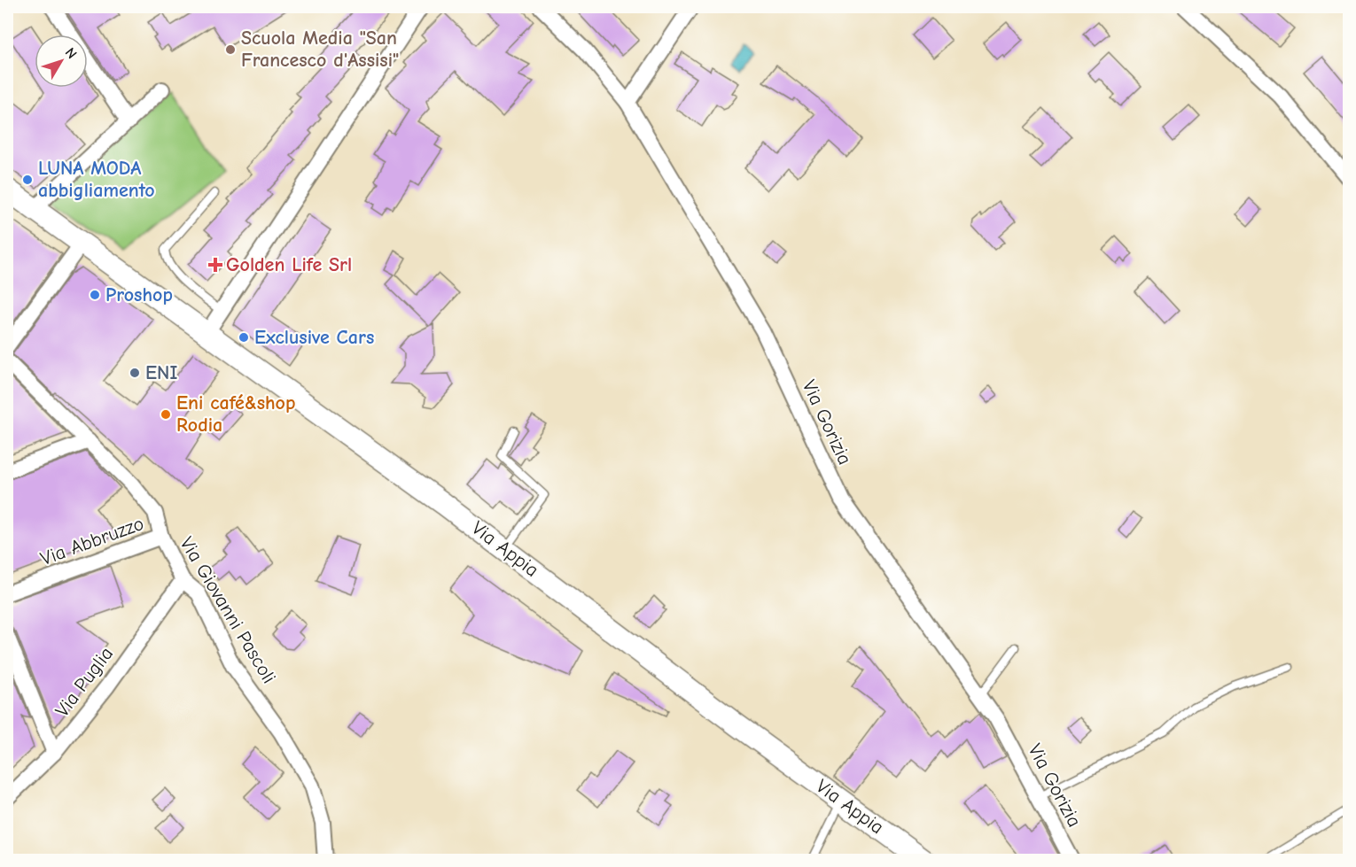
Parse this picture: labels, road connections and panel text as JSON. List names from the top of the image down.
{
  "streets": {
    "main road": ["Via Appia"],
    "street": [
      "Via Gorizia",
      "Via Abbruzzo",
      "Via Giovanni Pascoli",
      "Via Puglia"
    ]
  },
  "crossings": [
    ["Via Abbruzzo", "Via Giovanni Pascoli"],
    ["Via Giovanni Pascoli", "Via Puglia"]
  ],
  "places": {
    "other": [
      "Scuola Media \"San Francesco d'Assisi\"",
      "LUNA MODA abbigliamento",
      "Proshop",
      "Exclusive Cars",
      "ENI",
      "Eni café&shop Rodia"
    ],
    "health": ["Golden Life Srl"]
  },
  "north": "top right"
}
